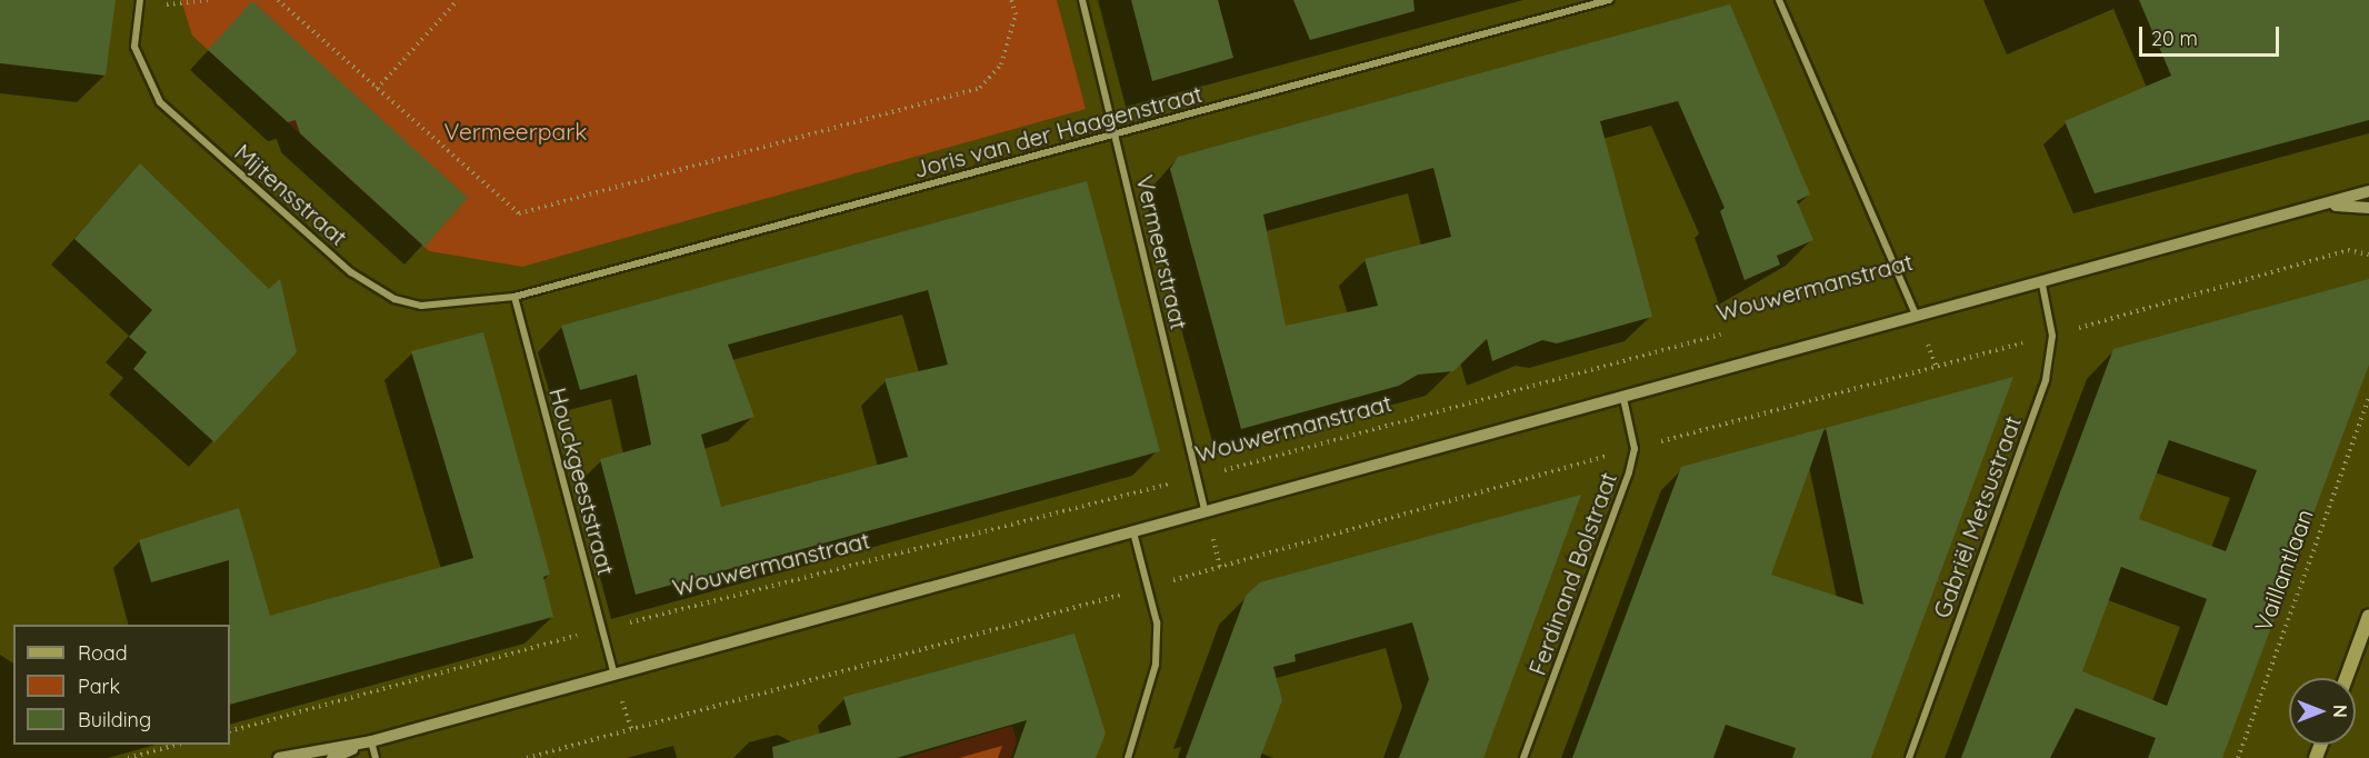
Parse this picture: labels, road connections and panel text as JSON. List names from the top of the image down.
{
  "streets": {
    "street": [
      "Joris van der Haagenstraat",
      "Mijtensstraat",
      "Vermeerstraat",
      "Houckgeeststraat",
      "Gabriël Metsustraat",
      "Ferdinand Bolstraat"
    ],
    "path": ["Wouwermanstraat", "Vaillantlaan"]
  },
  "crossings": [
    ["Joris van der Haagenstraat", "Mijtensstraat"],
    ["Joris van der Haagenstraat", "Vermeerstraat"],
    ["Joris van der Haagenstraat", "Houckgeeststraat"],
    ["Mijtensstraat", "Houckgeeststraat"],
    ["Vermeerstraat", "Wouwermanstraat"],
    ["Wouwermanstraat", "Houckgeeststraat"]
  ],
  "parks": ["Vermeerpark"],
  "legend": ["Road", "Park", "Building"],
  "scale_bar": "20 m",
  "north": "right"
}
